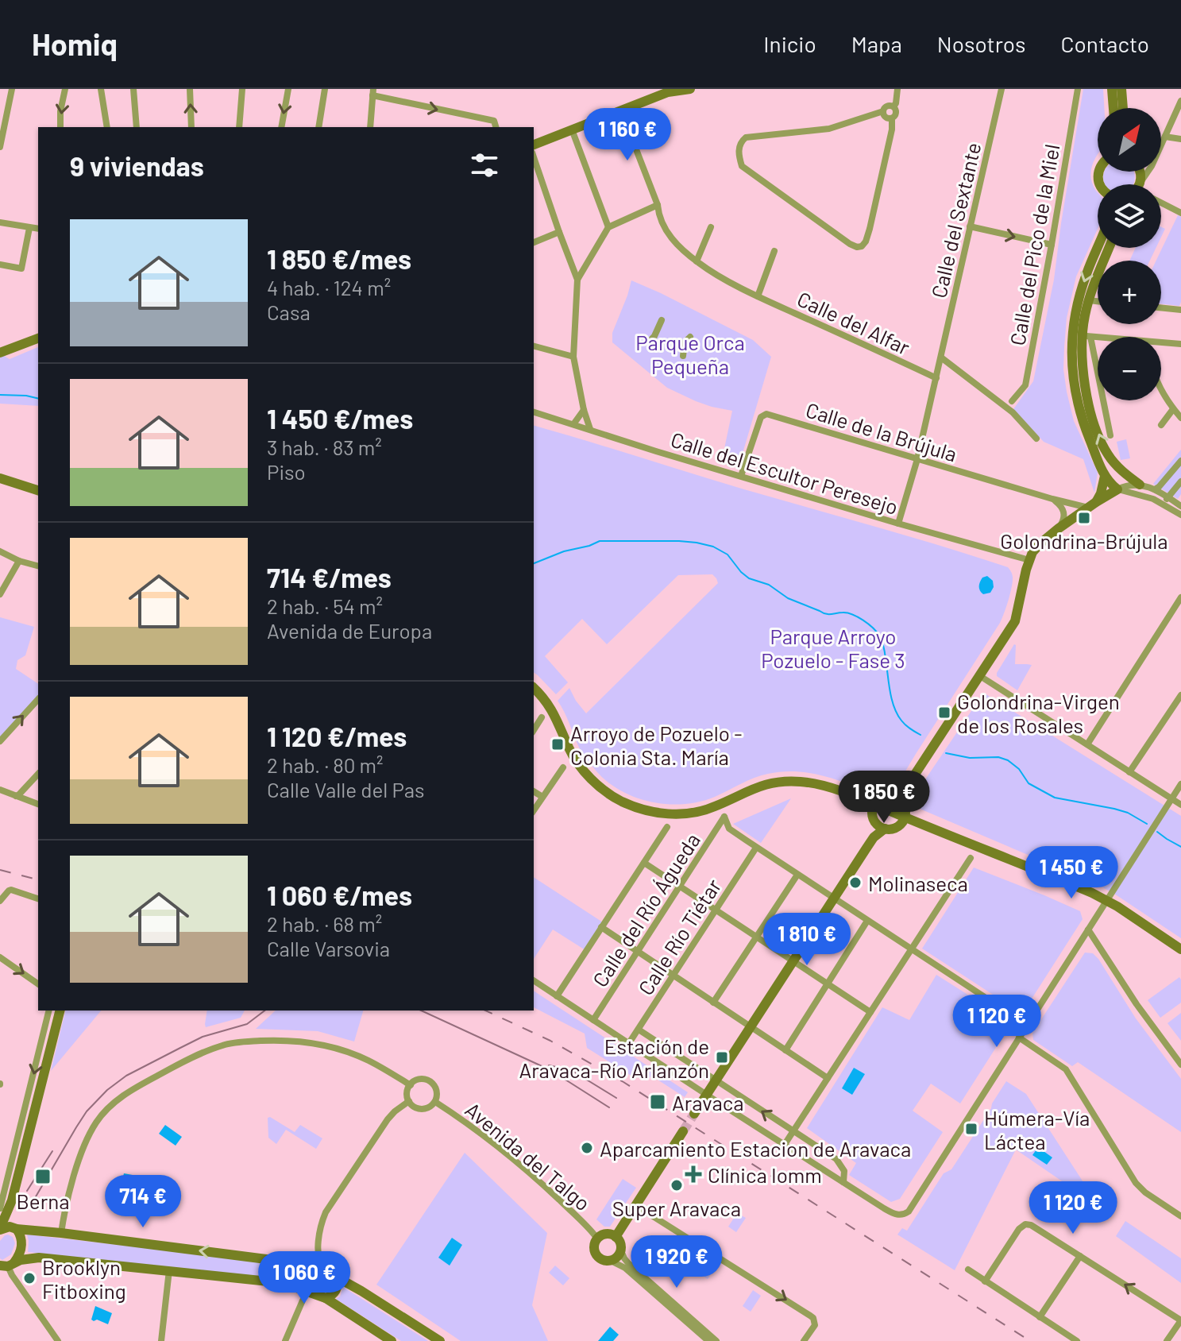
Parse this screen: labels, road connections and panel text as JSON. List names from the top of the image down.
{
  "streets": {
    "street": [
      "Calle del Sextante",
      "Calle del Pico de la Miel",
      "Calle del Alfar",
      "Calle de la Brújula",
      "Calle del Escultor Peresejo",
      "Calle del Río Águeda",
      "Calle Río Tiétar",
      "Avenida del Talgo"
    ]
  },
  "crossings": [
    ["Calle del Sextante", "Calle del Alfar"],
    ["Calle del Sextante", "Calle de la Brújula"],
    ["Calle del Sextante", "Calle del Escultor Peresejo"],
    ["Calle de la Brújula", "Calle del Escultor Peresejo"],
    ["Calle del Río Águeda", "Calle Río Tiétar"]
  ],
  "parks": ["Parque Orca Pequeña", "Parque Arroyo Pozuelo - Fase 3"],
  "places": {
    "transit": [
      "Golondrina-Brújula",
      "Golondrina-Virgen de los Rosales",
      "Arroyo de Pozuelo - Colonia Sta. María",
      "Estación de Aravaca-Río Arlanzón",
      "Aravaca",
      "Húmera-Vía Láctea",
      "Berna"
    ],
    "other": [
      "Molinaseca",
      "Aparcamiento Estacion de Aravaca",
      "Super Aravaca",
      "Brooklyn Fitboxing"
    ],
    "health": ["Clínica Iomm"]
  },
  "north": "top right",
  "page": {
    "header": "Homiq",
    "nav": [
      "Inicio",
      "Mapa",
      "Nosotros",
      "Contacto"
    ],
    "map_buttons": ["+", "−"],
    "price": [
      "1 160 €",
      "1 850 €",
      "1 450 €",
      "1 810 €",
      "1 120 €",
      "714 €",
      "1 120 €",
      "1 920 €",
      "1 060 €"
    ],
    "heading": "9 viviendas",
    "list": [
      {
        "name": "1 850 €/mes",
        "note": "4 hab. · 124 m² · Casa"
      },
      {
        "name": "1 450 €/mes",
        "note": "3 hab. · 83 m² · Piso"
      },
      {
        "name": "714 €/mes",
        "note": "2 hab. · 54 m² · Avenida de Europa"
      },
      {
        "name": "1 120 €/mes",
        "note": "2 hab. · 80 m² · Calle Valle del Pas"
      },
      {
        "name": "1 060 €/mes",
        "note": "2 hab. · 68 m² · Calle Varsovia"
      }
    ]
  }
}
